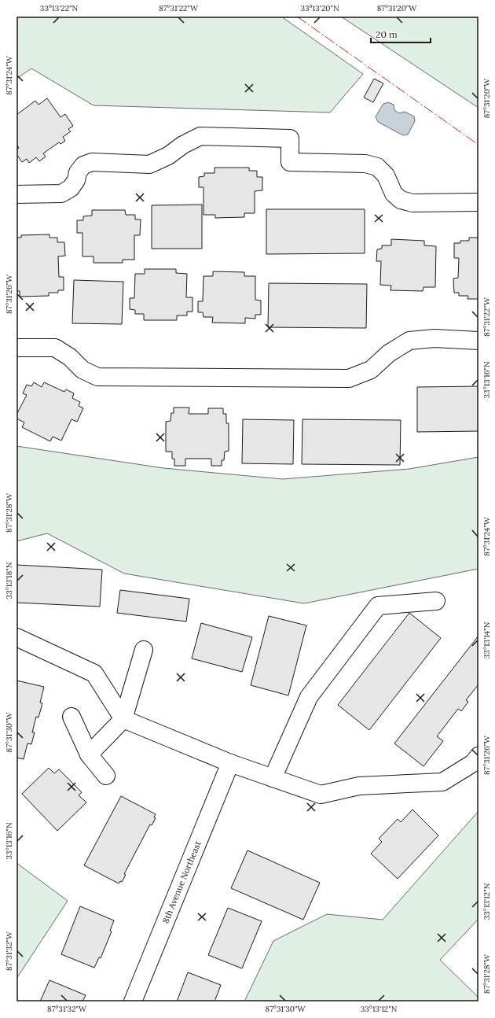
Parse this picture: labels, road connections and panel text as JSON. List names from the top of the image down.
{
  "streets": {
    "street": ["8th Avenue Northeast"]
  },
  "scale_bar": "20 m",
  "coordinates": [
    "33°13'22\"N",
    "87°31'22\"W",
    "33°13'20\"N",
    "87°31'20\"W",
    "87°31'24\"W",
    "87°31'26\"W",
    "33°13'16\"N",
    "87°31'28\"W",
    "33°13'18\"N",
    "33°13'14\"N",
    "87°31'30\"W",
    "33°13'12\"N",
    "87°31'32\"W"
  ]
}
